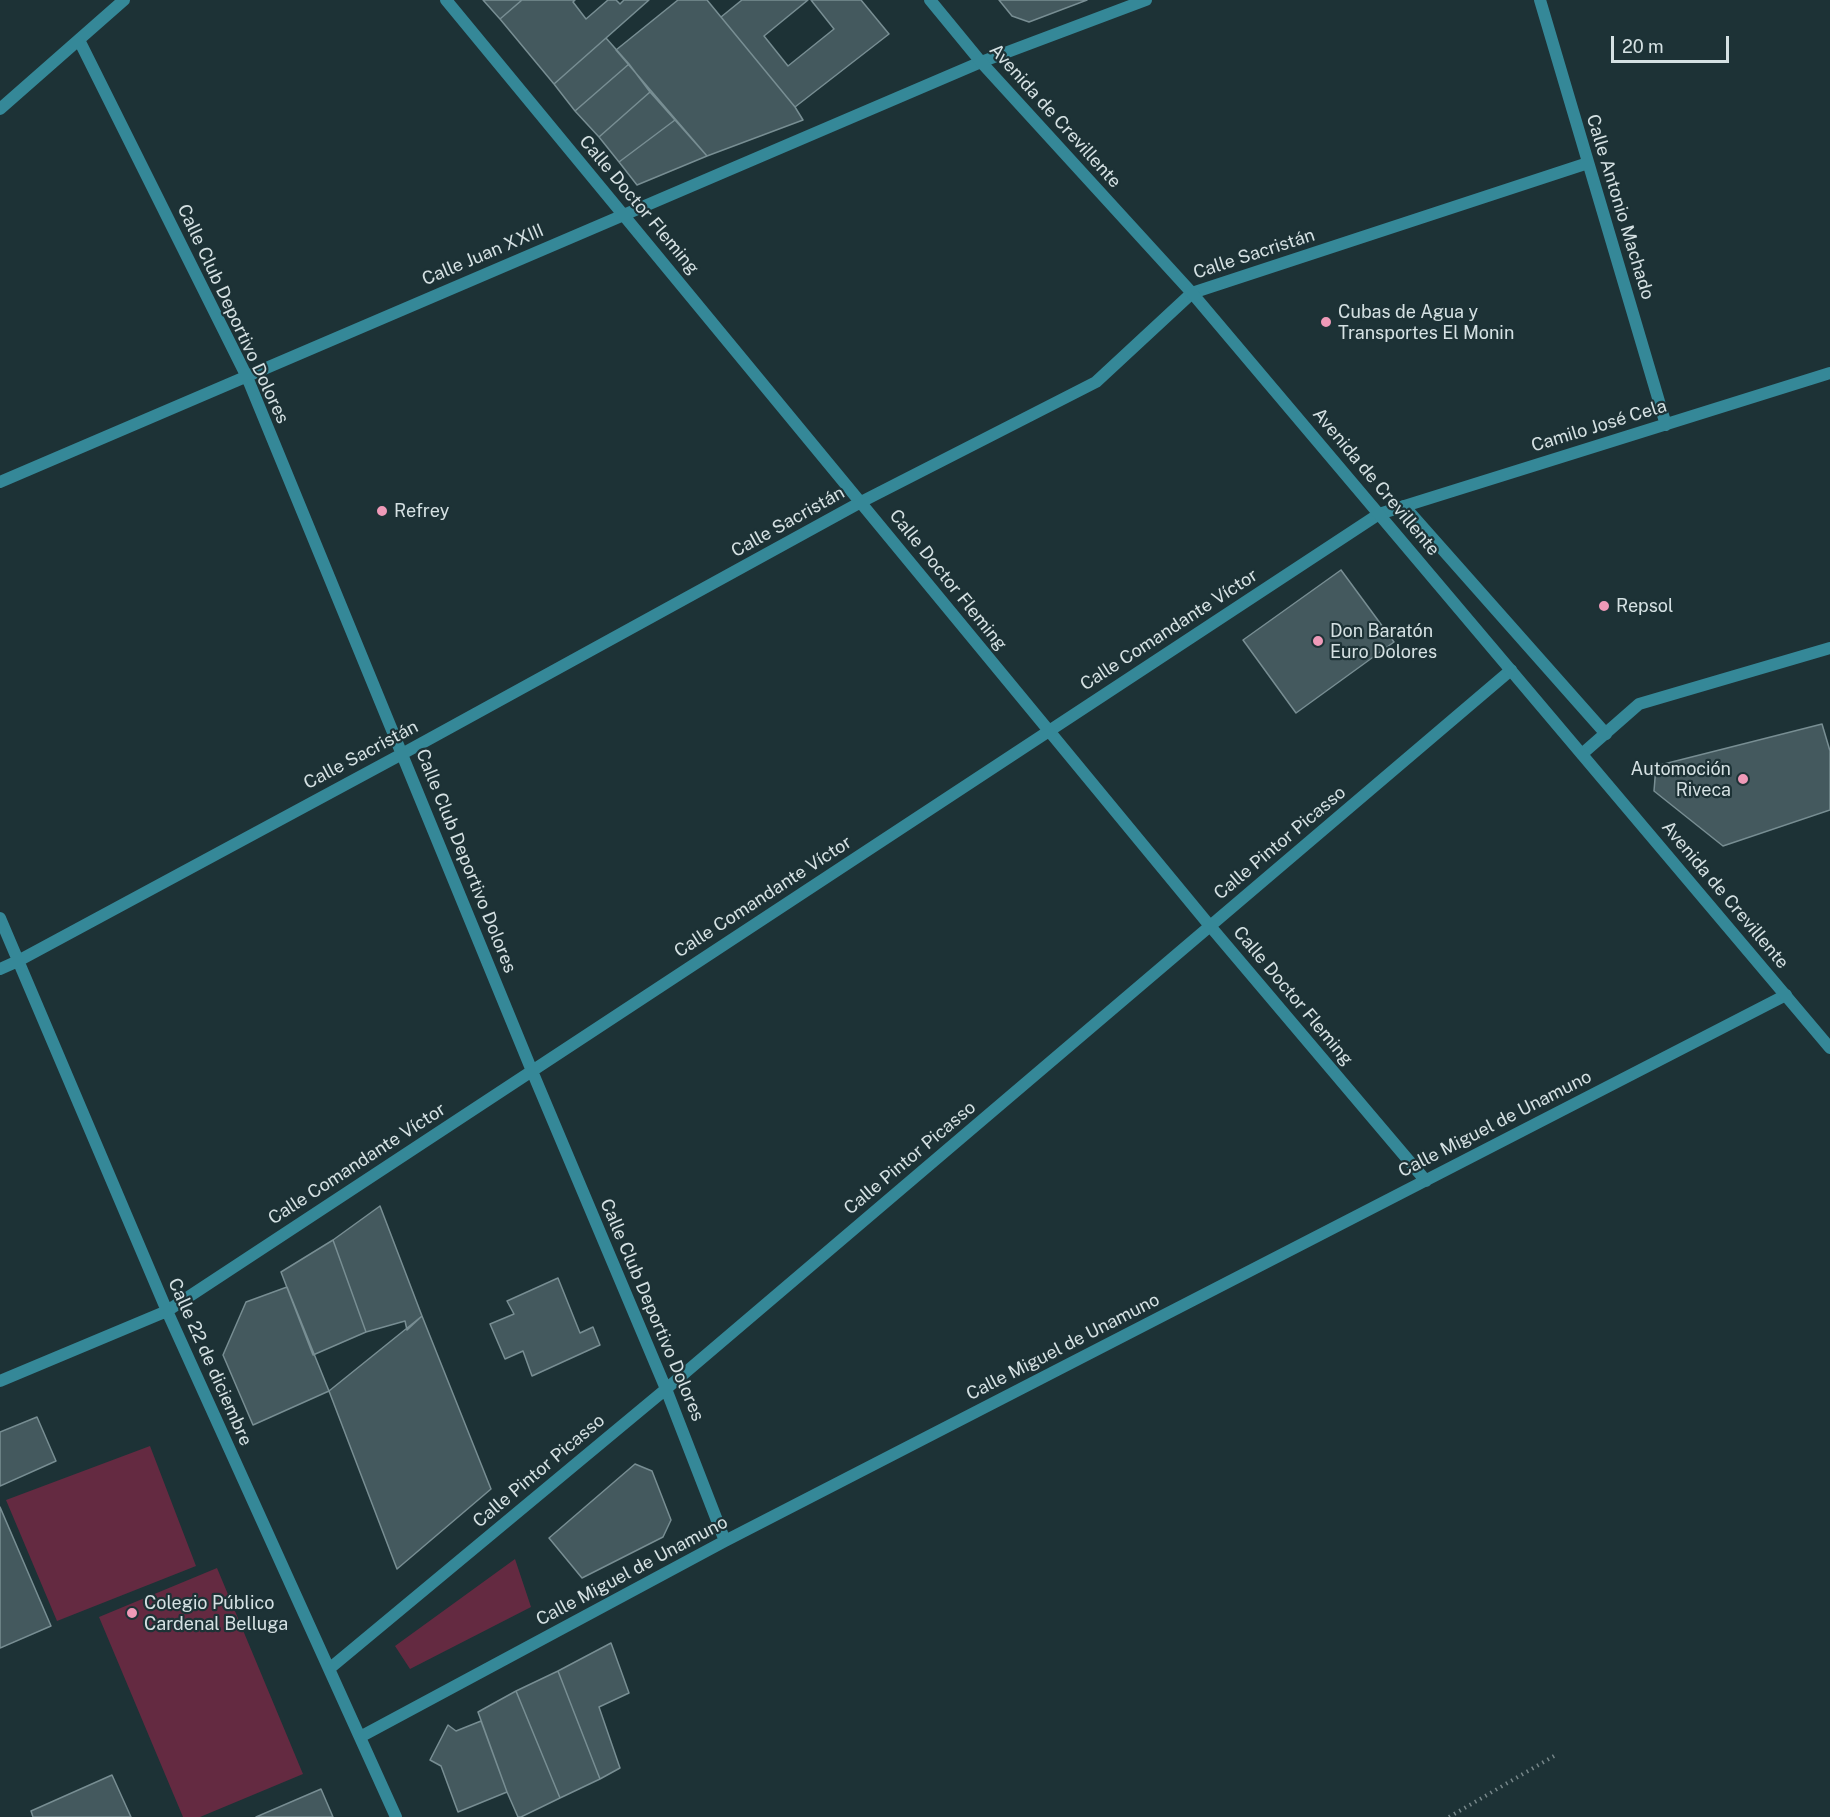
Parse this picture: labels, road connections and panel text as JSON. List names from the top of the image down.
{
  "streets": {
    "street": [
      "Avenida de Crevillente",
      "Calle Doctor Fleming",
      "Calle Antonio Machado",
      "Calle Sacristán",
      "Calle Juan XXIII",
      "Calle Club Deportivo Dolores",
      "Camilo José Cela",
      "Calle Comandante Víctor",
      "Calle Pintor Picasso",
      "Calle Miguel de Unamuno",
      "Calle 22 de diciembre"
    ]
  },
  "crossings": [
    ["Avenida de Crevillente", "Calle Sacristán"],
    ["Avenida de Crevillente", "Calle Juan XXIII"],
    ["Avenida de Crevillente", "Camilo José Cela"],
    ["Avenida de Crevillente", "Calle Comandante Víctor"],
    ["Avenida de Crevillente", "Calle Pintor Picasso"],
    ["Avenida de Crevillente", "Calle Miguel de Unamuno"],
    ["Calle Doctor Fleming", "Calle Sacristán"],
    ["Calle Doctor Fleming", "Calle Juan XXIII"],
    ["Calle Doctor Fleming", "Calle Comandante Víctor"],
    ["Calle Doctor Fleming", "Calle Pintor Picasso"],
    ["Calle Doctor Fleming", "Calle Miguel de Unamuno"],
    ["Calle Antonio Machado", "Calle Sacristán"],
    ["Calle Antonio Machado", "Camilo José Cela"],
    ["Calle Sacristán", "Calle Club Deportivo Dolores"],
    ["Calle Sacristán", "Calle 22 de diciembre"],
    ["Calle Juan XXIII", "Calle Club Deportivo Dolores"],
    ["Calle Club Deportivo Dolores", "Calle Comandante Víctor"],
    ["Calle Club Deportivo Dolores", "Calle Pintor Picasso"],
    ["Calle Club Deportivo Dolores", "Calle Miguel de Unamuno"],
    ["Camilo José Cela", "Calle Comandante Víctor"],
    ["Calle Comandante Víctor", "Calle 22 de diciembre"],
    ["Calle Pintor Picasso", "Calle 22 de diciembre"],
    ["Calle Miguel de Unamuno", "Calle 22 de diciembre"]
  ],
  "places": [
    "Cubas de Agua y Transportes El Monin",
    "Refrey",
    "Repsol",
    "Don Baratón Euro Dolores",
    "Automoción Riveca",
    "Colegio Público Cardenal Belluga"
  ],
  "scale_bar": "20 m"
}
